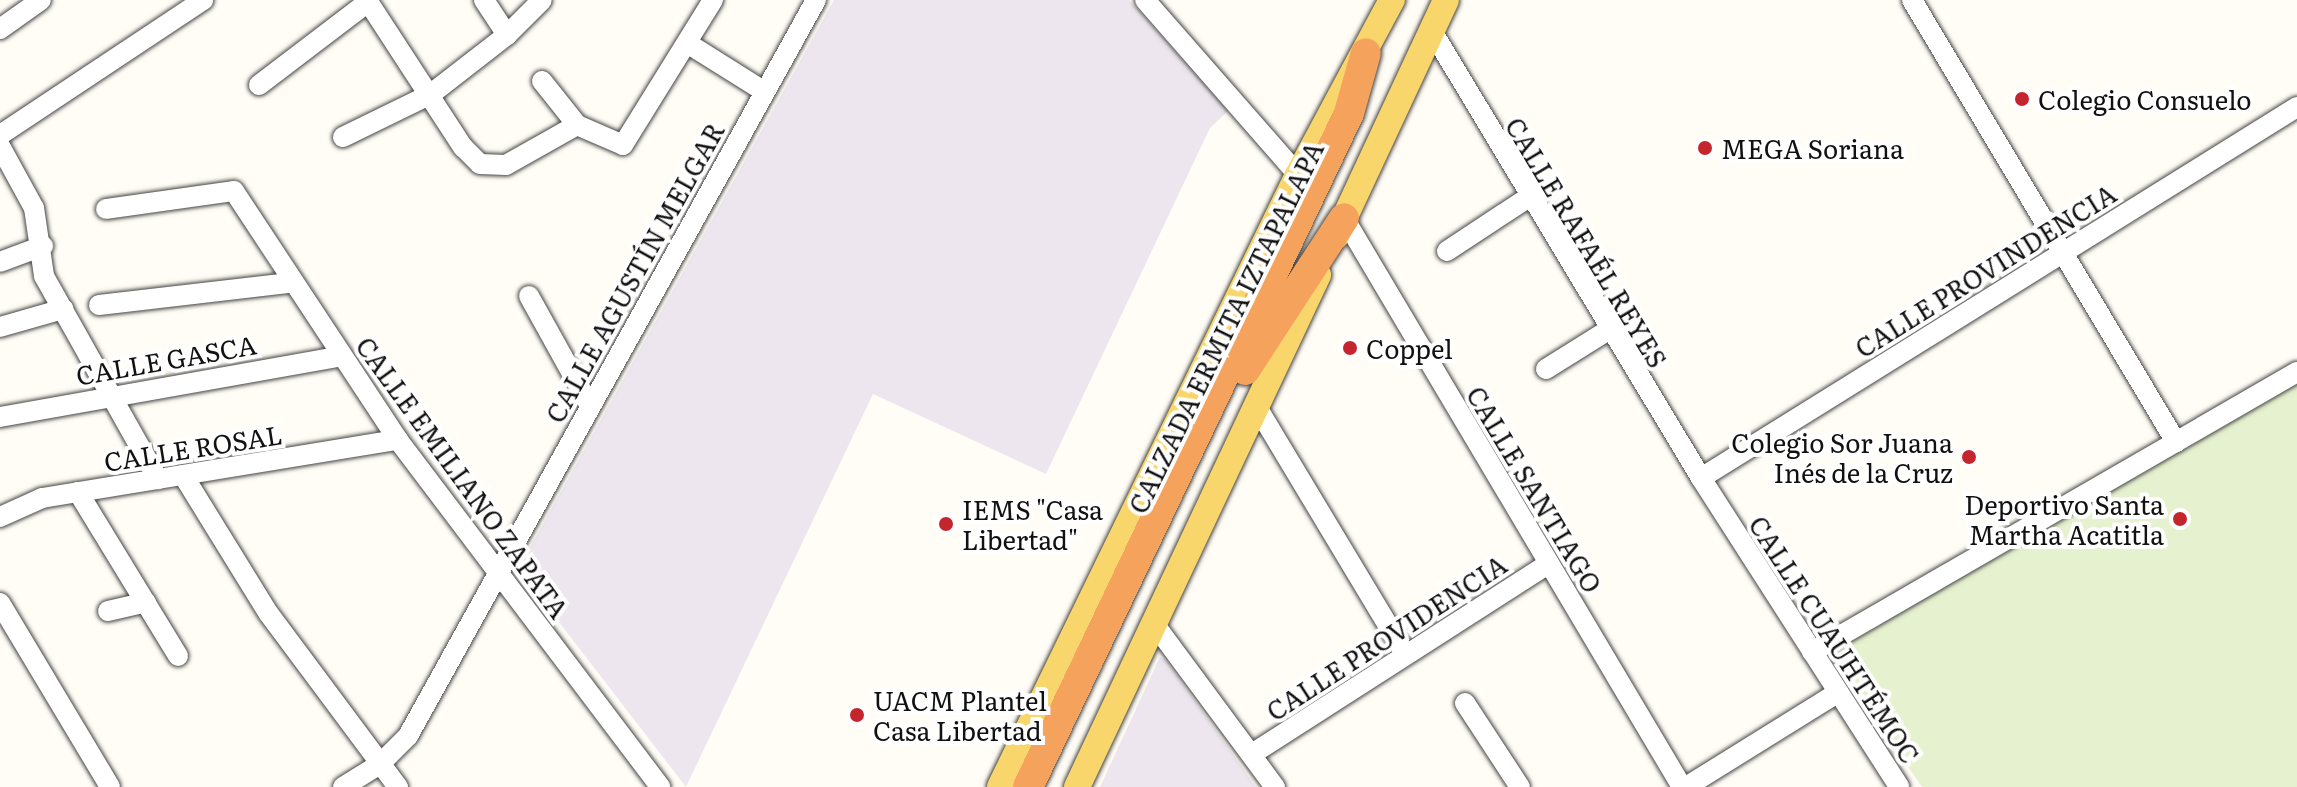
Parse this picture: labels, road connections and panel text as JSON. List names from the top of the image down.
{
  "streets": {
    "main road": ["CALZADA ERMITA IZTAPALAPA"],
    "street": [
      "CALLE RAFAÉL REYES",
      "CALLE PROVINDENCIA",
      "CALLE AGUSTÍN MELGAR",
      "CALLE GASCA",
      "CALLE ROSAL",
      "CALLE EMILIANO ZAPATA",
      "CALLE SANTIAGO",
      "CALLE PROVIDENCIA",
      "CALLE CUAUHTÉMOC"
    ]
  },
  "crossings": [
    ["CALLE RAFAÉL REYES", "CALLE PROVINDENCIA"],
    ["CALLE RAFAÉL REYES", "CALLE CUAUHTÉMOC"],
    ["CALLE PROVINDENCIA", "CALLE CUAUHTÉMOC"],
    ["CALLE AGUSTÍN MELGAR", "CALLE EMILIANO ZAPATA"],
    ["CALLE GASCA", "CALLE EMILIANO ZAPATA"],
    ["CALLE ROSAL", "CALLE EMILIANO ZAPATA"],
    ["CALLE SANTIAGO", "CALLE PROVIDENCIA"]
  ],
  "places": [
    "Colegio Consuelo",
    "MEGA Soriana",
    "Coppel",
    "Colegio Sor Juana Inés de la Cruz",
    "Deportivo Santa Martha Acatitla",
    "IEMS \"Casa Libertad\"",
    "UACM Plantel Casa Libertad"
  ]
}
